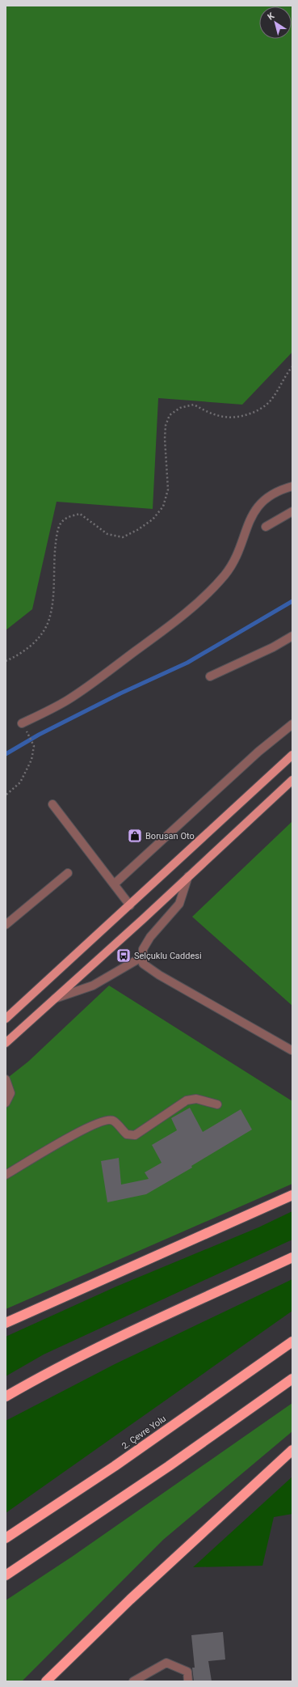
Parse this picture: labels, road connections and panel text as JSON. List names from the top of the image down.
{
  "streets": {
    "highway": ["2. Çevre Yolu"]
  },
  "places": {
    "shop": ["Borusan Oto"],
    "bus stop": ["Selçuklu Caddesi"]
  },
  "north": "top left"
}
